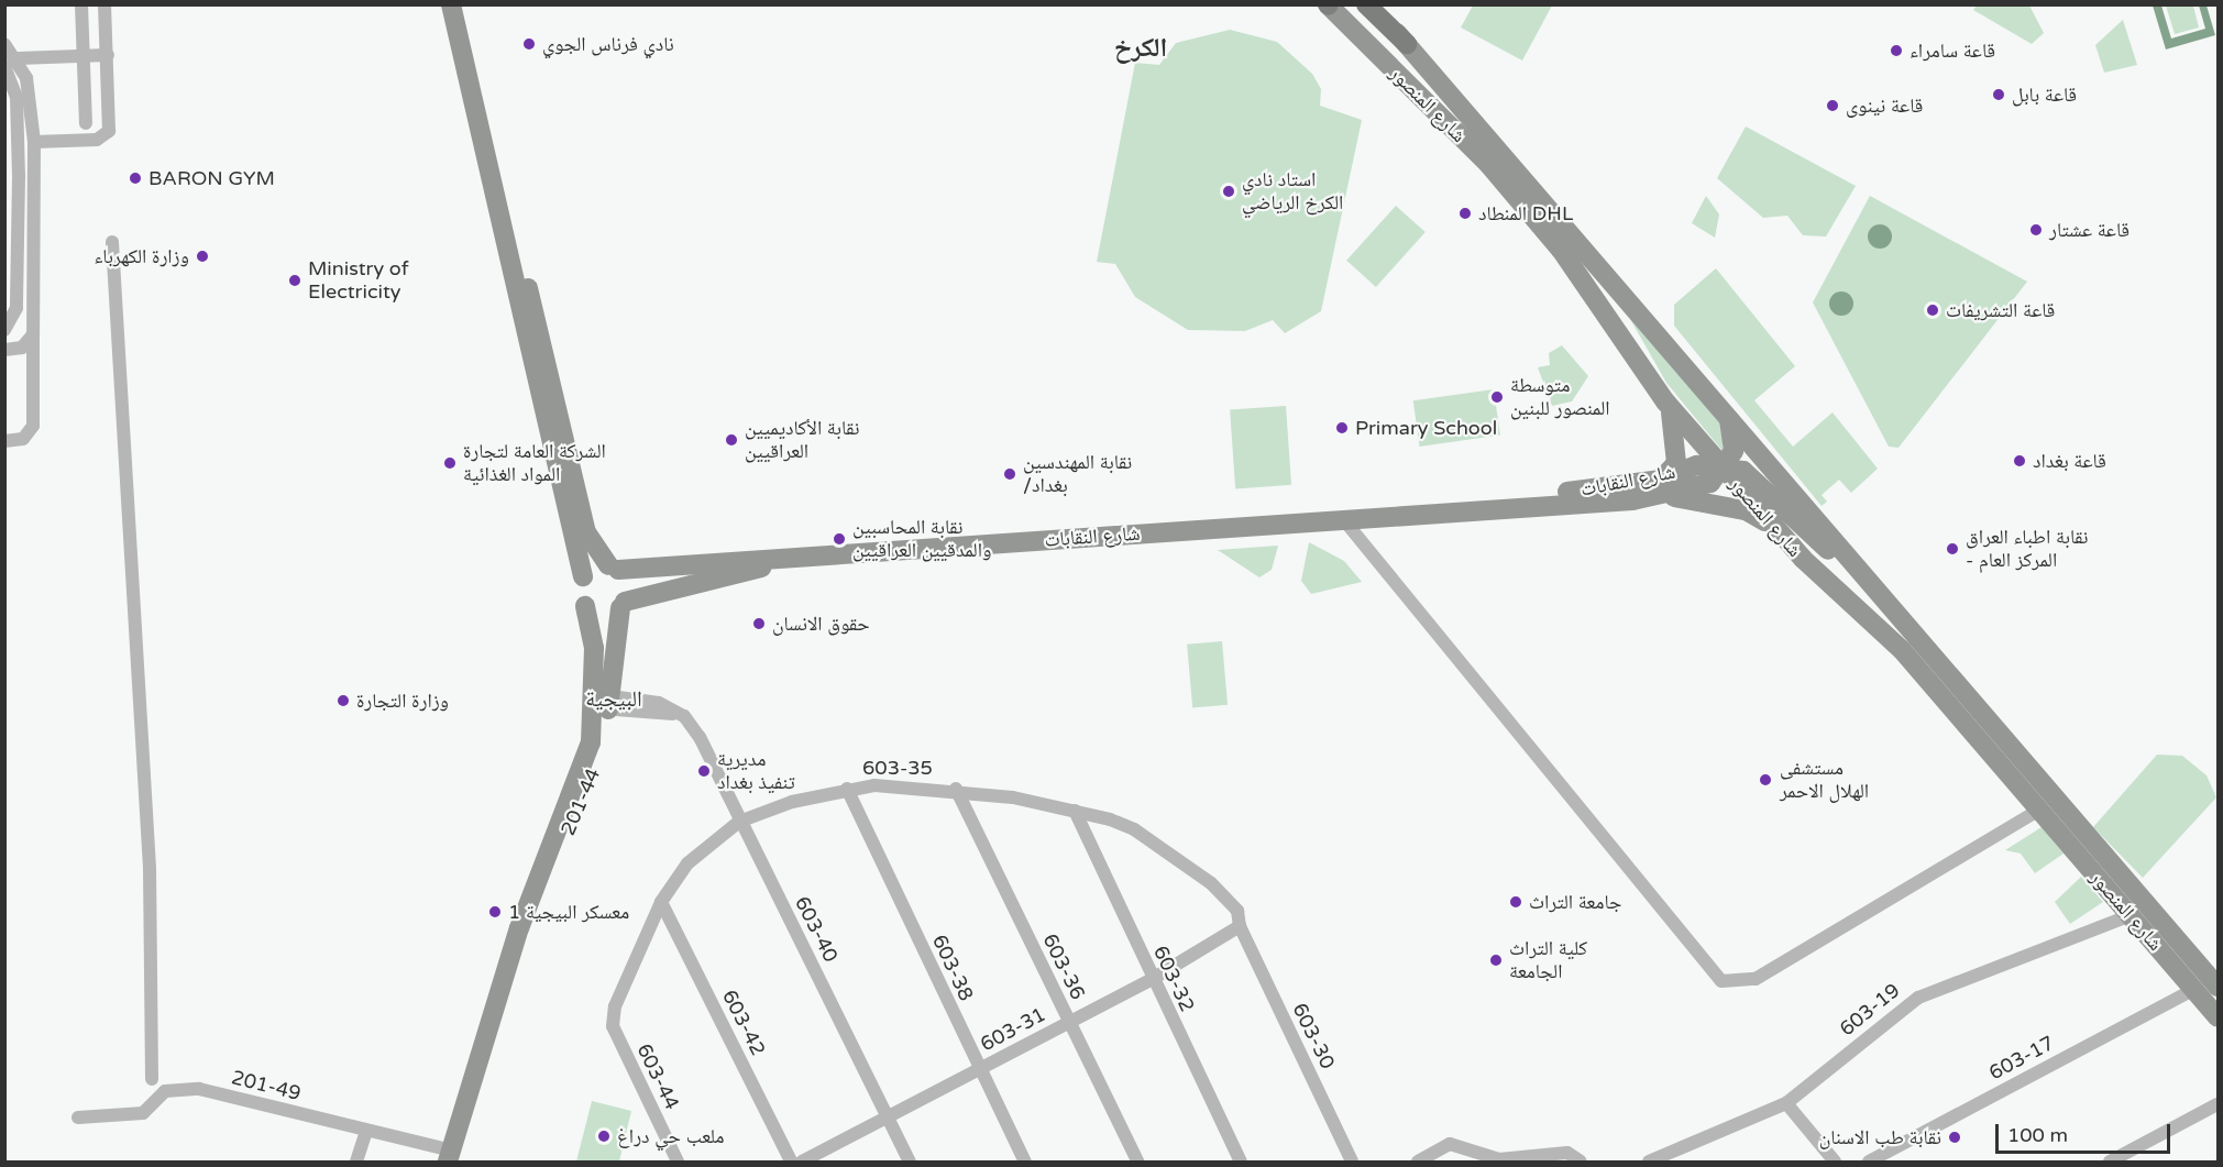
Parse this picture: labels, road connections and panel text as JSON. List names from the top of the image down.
{
  "streets": {
    "street": [
      "شارع المنصور",
      "شارع النقابات",
      "603-35",
      "201-44",
      "603-40",
      "603-36",
      "603-38",
      "603-32",
      "603-19",
      "603-42",
      "603-31",
      "603-30",
      "603-17",
      "603-44",
      "201-49"
    ]
  },
  "crossings": [
    ["شارع المنصور", "شارع النقابات"],
    ["شارع المنصور", "603-19"],
    ["شارع المنصور", "603-17"],
    ["شارع النقابات", "201-44"],
    ["603-35", "603-40"],
    ["603-35", "603-36"],
    ["603-35", "603-38"],
    ["603-35", "603-32"],
    ["603-35", "603-42"],
    ["603-35", "603-31"],
    ["603-35", "603-30"],
    ["603-35", "603-44"],
    ["201-44", "603-40"],
    ["201-44", "201-49"],
    ["603-40", "603-31"],
    ["603-36", "603-31"],
    ["603-38", "603-31"],
    ["603-32", "603-31"],
    ["603-31", "603-30"]
  ],
  "districts": ["الكرخ", "البيجية"],
  "places": [
    "نادي فرناس الجوي",
    "قاعة سامراء",
    "قاعة بابل",
    "قاعة نينوى",
    "BARON GYM",
    "استاد نادي الكرخ الرياضي",
    "المنطاد DHL",
    "قاعة عشتار",
    "وزارة الكهرباء",
    "Ministry of Electricity",
    "قاعة التشريفات",
    "متوسطة المنصور للبنين",
    "Primary School",
    "نقابة الأكاديميين العراقيين",
    "قاعة بغداد",
    "الشركة العامة لتجارة المواد الغذائية",
    "نقابة المهندسين /بغداد",
    "نقابة المحاسبين والمدقيين العراقيين",
    "نقابة اطباء العراق - المركز العام",
    "حقوق الانسان",
    "وزارة التجارة",
    "مديرية تنفيذ بغداد",
    "مستشفى الهلال الاحمر",
    "جامعة التراث",
    "معسكر البيجية 1",
    "كلية التراث الجامعة",
    "ملعب حي دراغ",
    "نقابة طب الاسنان"
  ],
  "scale_bar": "100 m"
}
